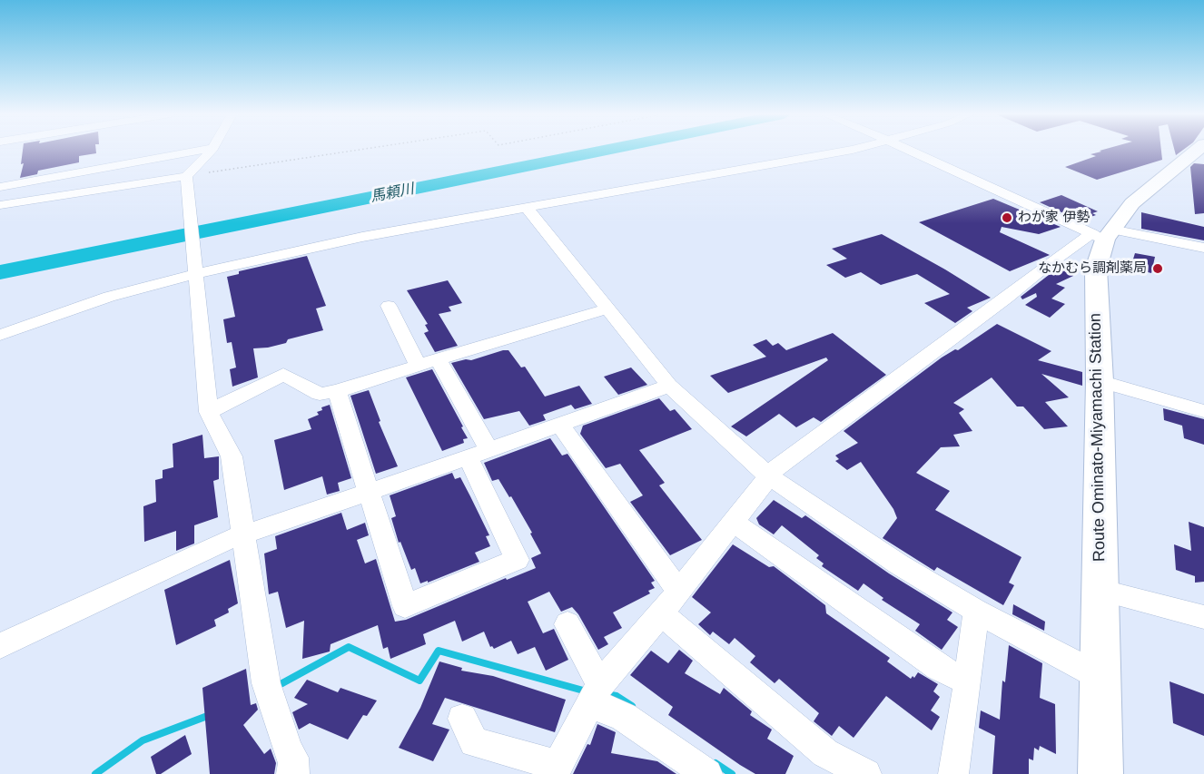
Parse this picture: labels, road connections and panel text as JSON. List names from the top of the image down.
{
  "streets": {
    "main road": ["Route Ominato-Miyamachi Station"]
  },
  "water": ["馬頼川"],
  "places": ["わが家 伊勢", "なかむら調剤薬局"]
}
